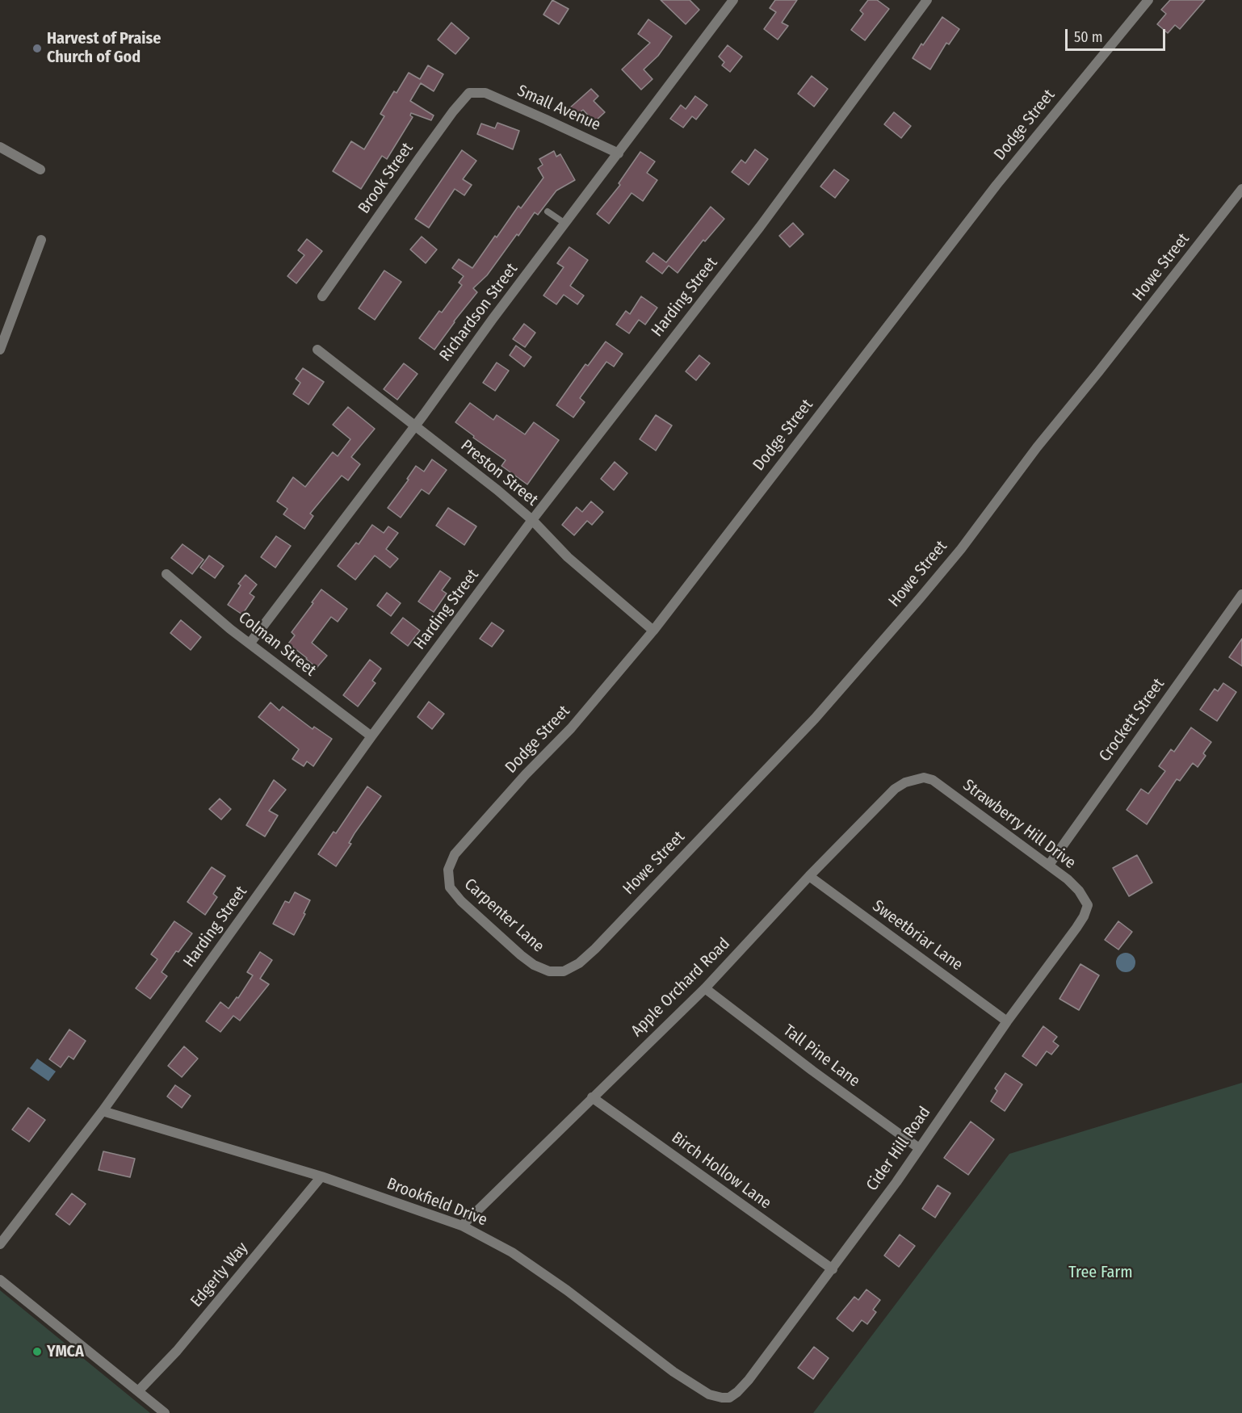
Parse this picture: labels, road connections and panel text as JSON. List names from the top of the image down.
{
  "streets": {
    "street": [
      "Small Avenue",
      "Dodge Street",
      "Brook Street",
      "Howe Street",
      "Harding Street",
      "Richardson Street",
      "Preston Street",
      "Colman Street",
      "Crockett Street",
      "Strawberry Hill Drive",
      "Carpenter Lane",
      "Sweetbriar Lane",
      "Apple Orchard Road",
      "Tall Pine Lane",
      "Cider Hill Road",
      "Birch Hollow Lane",
      "Brookfield Drive",
      "Edgerly Way"
    ]
  },
  "crossings": [
    ["Small Avenue", "Brook Street"],
    ["Small Avenue", "Richardson Street"],
    ["Dodge Street", "Preston Street"],
    ["Dodge Street", "Carpenter Lane"],
    ["Howe Street", "Carpenter Lane"],
    ["Harding Street", "Preston Street"],
    ["Harding Street", "Colman Street"],
    ["Harding Street", "Brookfield Drive"],
    ["Richardson Street", "Preston Street"],
    ["Richardson Street", "Colman Street"],
    ["Crockett Street", "Strawberry Hill Drive"],
    ["Strawberry Hill Drive", "Apple Orchard Road"],
    ["Strawberry Hill Drive", "Cider Hill Road"],
    ["Sweetbriar Lane", "Apple Orchard Road"],
    ["Sweetbriar Lane", "Cider Hill Road"],
    ["Apple Orchard Road", "Tall Pine Lane"],
    ["Apple Orchard Road", "Birch Hollow Lane"],
    ["Apple Orchard Road", "Brookfield Drive"],
    ["Tall Pine Lane", "Cider Hill Road"],
    ["Cider Hill Road", "Birch Hollow Lane"],
    ["Cider Hill Road", "Brookfield Drive"],
    ["Brookfield Drive", "Edgerly Way"]
  ],
  "parks": ["Tree Farm"],
  "places": ["Harvest of Praise Church of God", "YMCA"],
  "scale_bar": "50 m"
}
